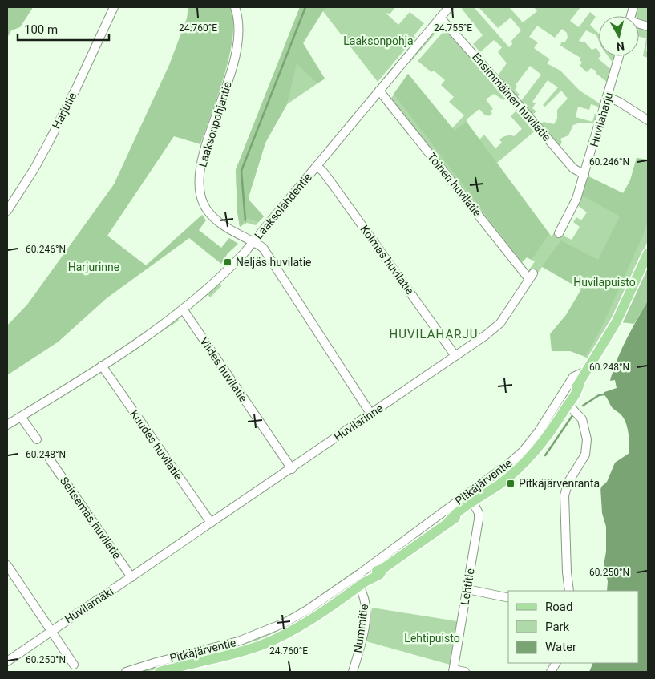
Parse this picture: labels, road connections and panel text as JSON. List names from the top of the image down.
{
  "streets": {
    "main road": ["Pitkäjärventie"],
    "street": [
      "Ensimmäinen huvilatie",
      "Harjutie",
      "Huvilaharju",
      "Laaksonpohjantie",
      "Toinen huvilatie",
      "Laaksolahdentie",
      "Kolmas huvilatie",
      "Viides huvilatie",
      "Huvilarinne",
      "Kuudes huvilatie",
      "Seitsemäs huvilatie",
      "Lehtitie",
      "Huvilamäki",
      "Nummitie"
    ]
  },
  "crossings": [
    ["Ensimmäinen huvilatie", "Huvilaharju"],
    ["Ensimmäinen huvilatie", "Laaksolahdentie"],
    ["Laaksonpohjantie", "Laaksolahdentie"],
    ["Toinen huvilatie", "Laaksolahdentie"],
    ["Toinen huvilatie", "Huvilarinne"],
    ["Laaksolahdentie", "Kolmas huvilatie"],
    ["Laaksolahdentie", "Viides huvilatie"],
    ["Laaksolahdentie", "Kuudes huvilatie"],
    ["Kolmas huvilatie", "Huvilarinne"],
    ["Viides huvilatie", "Huvilarinne"],
    ["Huvilarinne", "Kuudes huvilatie"],
    ["Huvilarinne", "Huvilamäki"],
    ["Pitkäjärventie", "Lehtitie"],
    ["Pitkäjärventie", "Nummitie"],
    ["Seitsemäs huvilatie", "Huvilamäki"]
  ],
  "districts": ["HUVILAHARJU"],
  "parks": [
    "Laaksonpohja",
    "Harjurinne",
    "Huvilapuisto",
    "Lehtipuisto"
  ],
  "places": {
    "transit": ["Neljäs huvilatie", "Pitkäjärvenranta"]
  },
  "legend": ["Road", "Park", "Water"],
  "scale_bar": "100 m",
  "north": "bottom",
  "coordinates": [
    "24.760°E",
    "24.755°E",
    "60.246°N",
    "60.248°N",
    "60.250°N"
  ]
}
